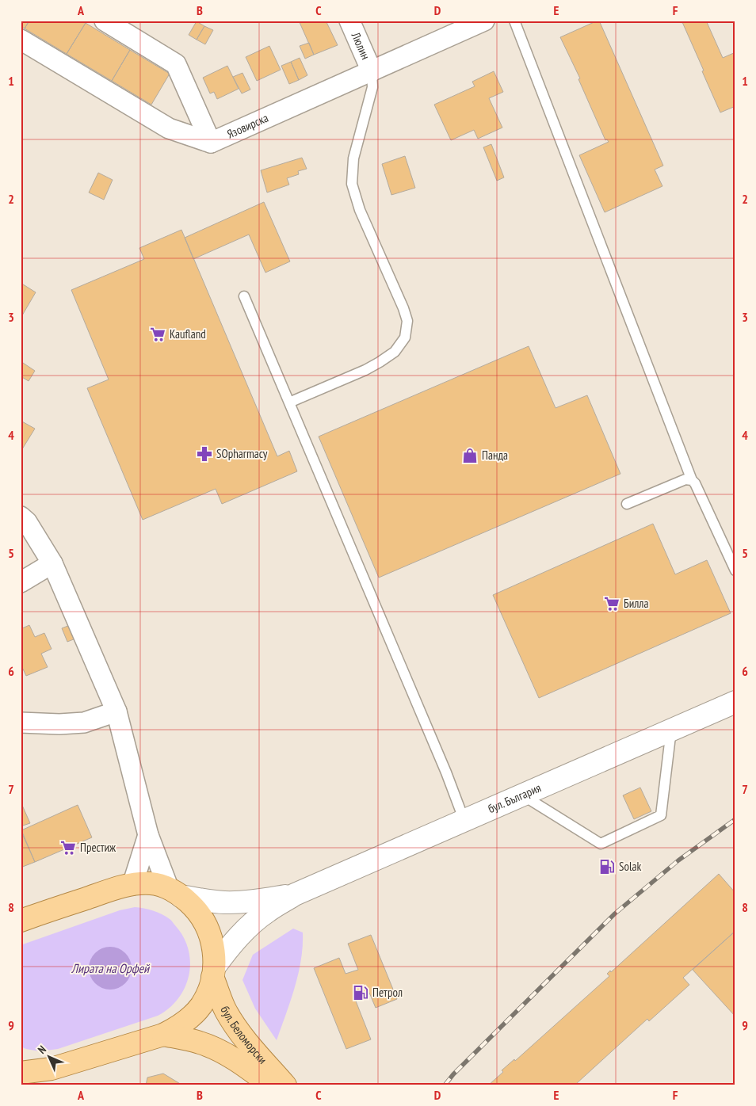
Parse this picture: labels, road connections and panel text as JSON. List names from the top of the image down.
{
  "streets": {
    "main road": ["бул. Беломорски"],
    "street": ["Люлин", "Язовирска", "бул. България"]
  },
  "crossings": [
    ["Люлин", "Язовирска"],
    ["бул. България", "бул. Беломорски"]
  ],
  "water": ["Лирата на Орфей"],
  "places": {
    "supermarket": ["Kaufland", "Билла", "Престиж"],
    "pharmacy": ["SOpharmacy"],
    "shop": ["Панда"],
    "fuel station": ["Solak", "Петрол"]
  },
  "north": "top left",
  "grid": {
    "columns": [
      "A",
      "B",
      "C",
      "D",
      "E",
      "F"
    ],
    "rows": [
      "1",
      "2",
      "3",
      "4",
      "5",
      "6",
      "7",
      "8",
      "9"
    ]
  }
}
